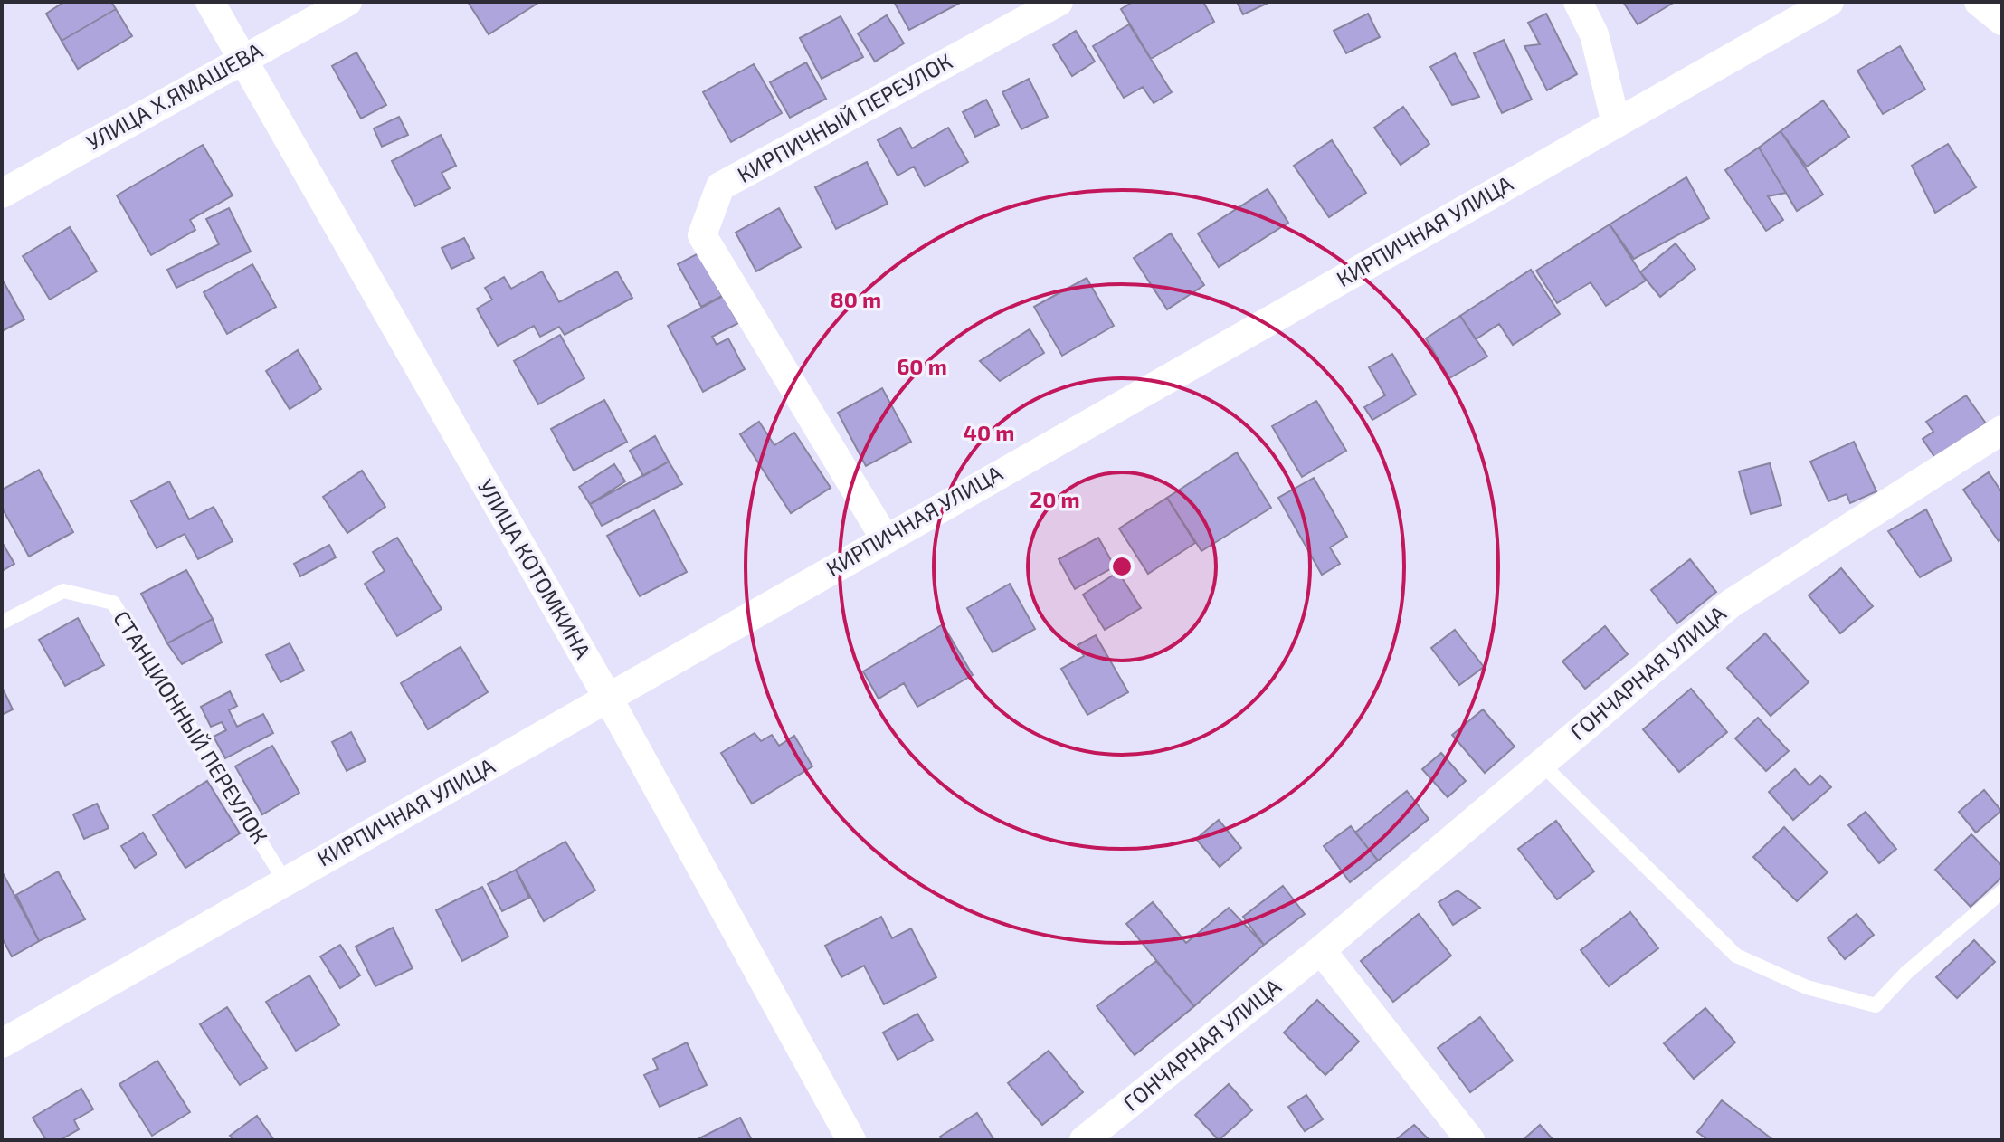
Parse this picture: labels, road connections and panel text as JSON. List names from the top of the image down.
{
  "streets": {
    "street": [
      "УЛИЦА Х.ЯМАШЕВА",
      "КИРПИЧНЫЙ ПЕРЕУЛОК",
      "КИРПИЧНАЯ УЛИЦА",
      "УЛИЦА КОТОМКИНА",
      "ГОНЧАРНАЯ УЛИЦА"
    ],
    "lane": ["СТАНЦИОННЫЙ ПЕРЕУЛОК"]
  },
  "crossings": [
    ["УЛИЦА Х.ЯМАШЕВА", "УЛИЦА КОТОМКИНА"],
    ["КИРПИЧНЫЙ ПЕРЕУЛОК", "КИРПИЧНАЯ УЛИЦА"],
    ["КИРПИЧНАЯ УЛИЦА", "УЛИЦА КОТОМКИНА"],
    ["КИРПИЧНАЯ УЛИЦА", "СТАНЦИОННЫЙ ПЕРЕУЛОК"]
  ],
  "rings": [
    "80 m",
    "60 m",
    "40 m",
    "20 m"
  ]
}
